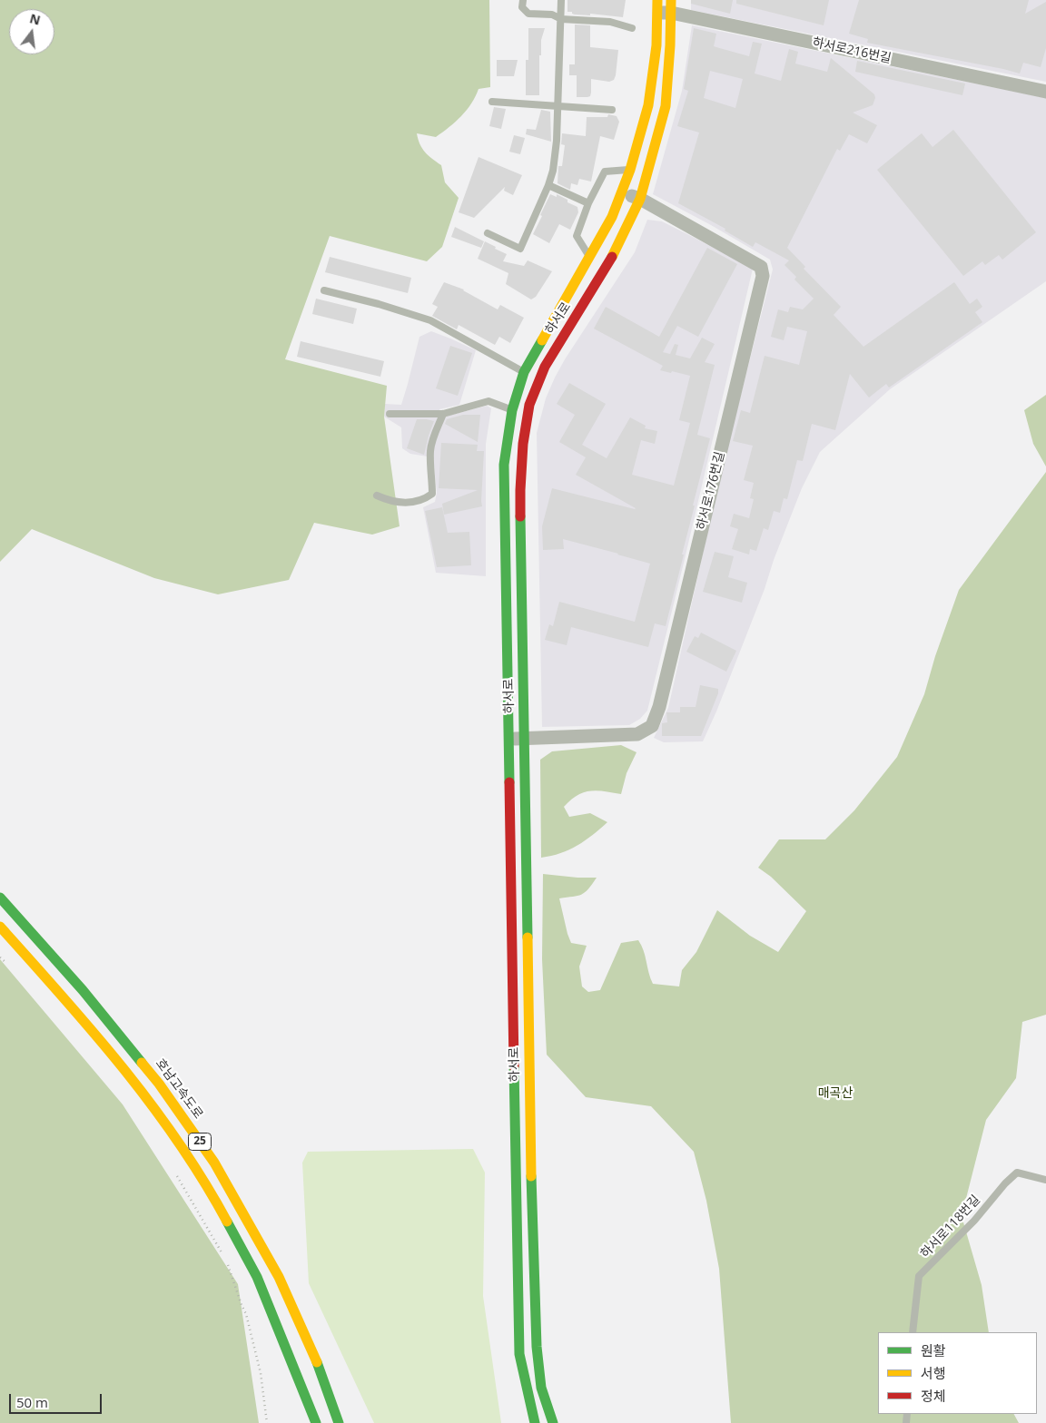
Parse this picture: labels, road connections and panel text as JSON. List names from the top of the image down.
{
  "streets": {
    "main road": ["하서로", "호남고속도로", "25"],
    "street": ["하서로216번길", "하서로176번길"],
    "lane": ["하서로118번길"]
  },
  "crossings": [
    ["하서로216번길", "하서로"],
    ["하서로", "하서로176번길"]
  ],
  "parks": ["매곡산"],
  "legend": ["원활", "서행", "정체"],
  "scale_bar": "50 m",
  "north": "top"
}
